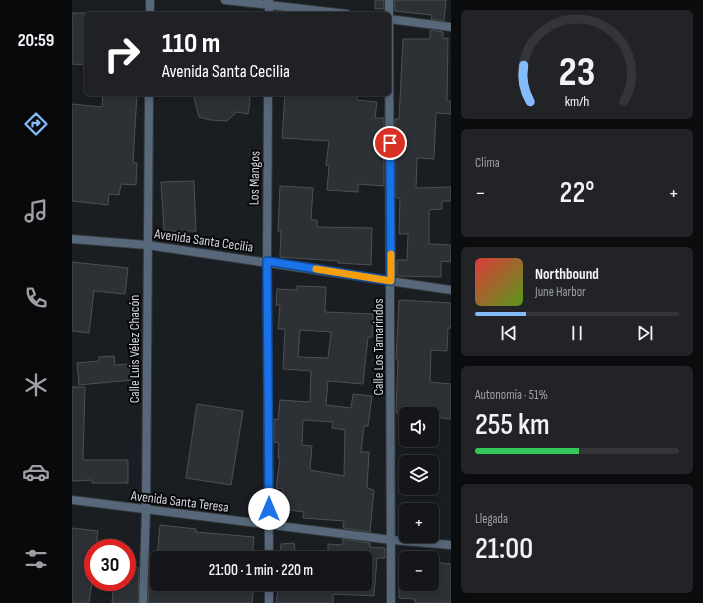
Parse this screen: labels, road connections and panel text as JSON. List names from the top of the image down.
{
  "streets": {
    "street": [
      "Los Mangos",
      "Avenida Santa Cecilia",
      "Calle Los Tamarindos",
      "Calle Luis Vélez Chacón",
      "Avenida Santa Teresa"
    ]
  },
  "crossings": [
    ["Los Mangos", "Avenida Santa Cecilia"],
    ["Los Mangos", "Avenida Santa Teresa"],
    ["Avenida Santa Cecilia", "Calle Los Tamarindos"],
    ["Avenida Santa Cecilia", "Calle Luis Vélez Chacón"],
    ["Calle Los Tamarindos", "Avenida Santa Teresa"],
    ["Calle Luis Vélez Chacón", "Avenida Santa Teresa"]
  ],
  "page": {
    "tabs": "20:59",
    "turn": ["110 m", "Avenida Santa Cecilia"],
    "tile": [
      "Clima",
      ["Autonomía · 51%", "255 km"],
      ["Llegada", "21:00"]
    ],
    "heat": ["−", "22°", "+"],
    "song": ["Northbound", "June Harbor"],
    "map_buttons": ["+", "−"],
    "limit": "30",
    "trip": "21:00 · 1 min · 220 m",
    "gauge": ["23", "km/h"]
  }
}
